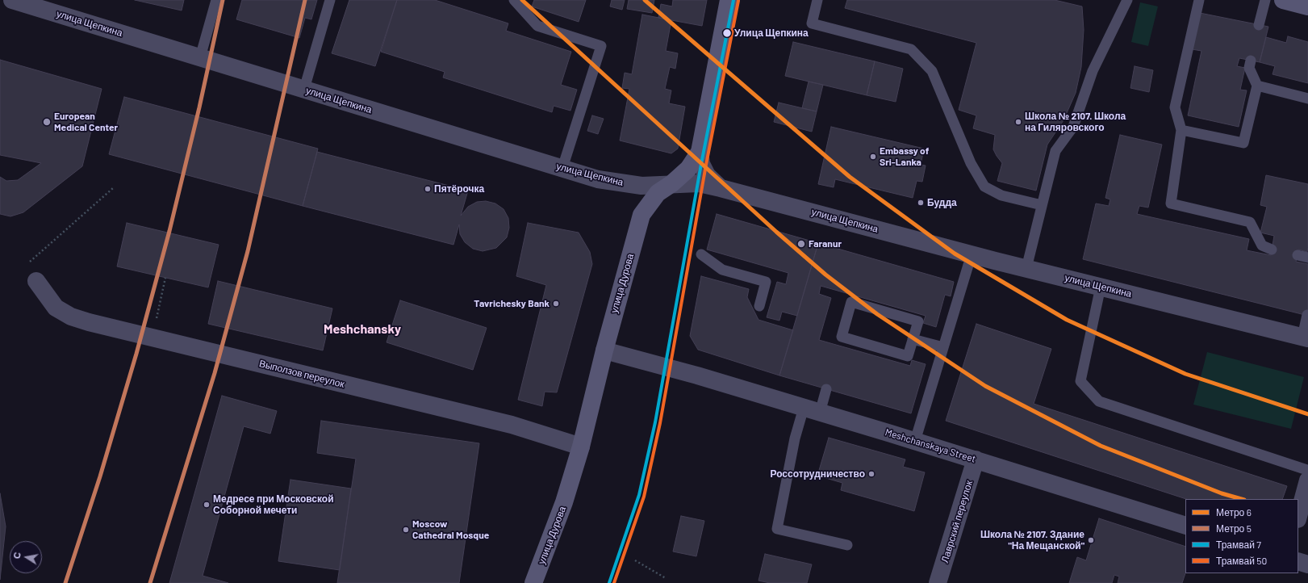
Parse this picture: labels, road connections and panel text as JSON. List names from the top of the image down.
{
  "streets": {
    "main road": ["улица Дурова"],
    "street": [
      "улица Щепкина",
      "Выползов переулок",
      "Meshchanskaya Street",
      "Лаврский переулок"
    ]
  },
  "crossings": [
    ["улица Щепкина", "улица Дурова"],
    ["улица Дурова", "Выползов переулок"],
    ["улица Дурова", "Meshchanskaya Street"],
    ["Meshchanskaya Street", "Лаврский переулок"]
  ],
  "districts": ["Meshchansky"],
  "places": [
    "Улица Щепкина",
    "European Medical Center",
    "Школа № 2107. Школа на Гиляровского",
    "Embassy of Sri-Lanka",
    "Пятёрочка",
    "Будда",
    "Faranur",
    "Tavrichesky Bank",
    "Россотрудничество",
    "Медресе при Московской Соборной мечети",
    "Moscow Cathedral Mosque",
    "Школа № 2107. Здание \"На Мещанской\""
  ],
  "lines": [
    "metro line 6",
    "metro line 5",
    "tram line 7",
    "tram line 50"
  ],
  "legend": [
    "Метро 6",
    "Метро 5",
    "Трамвай 7",
    "Трамвай 50"
  ],
  "north": "left"
}
